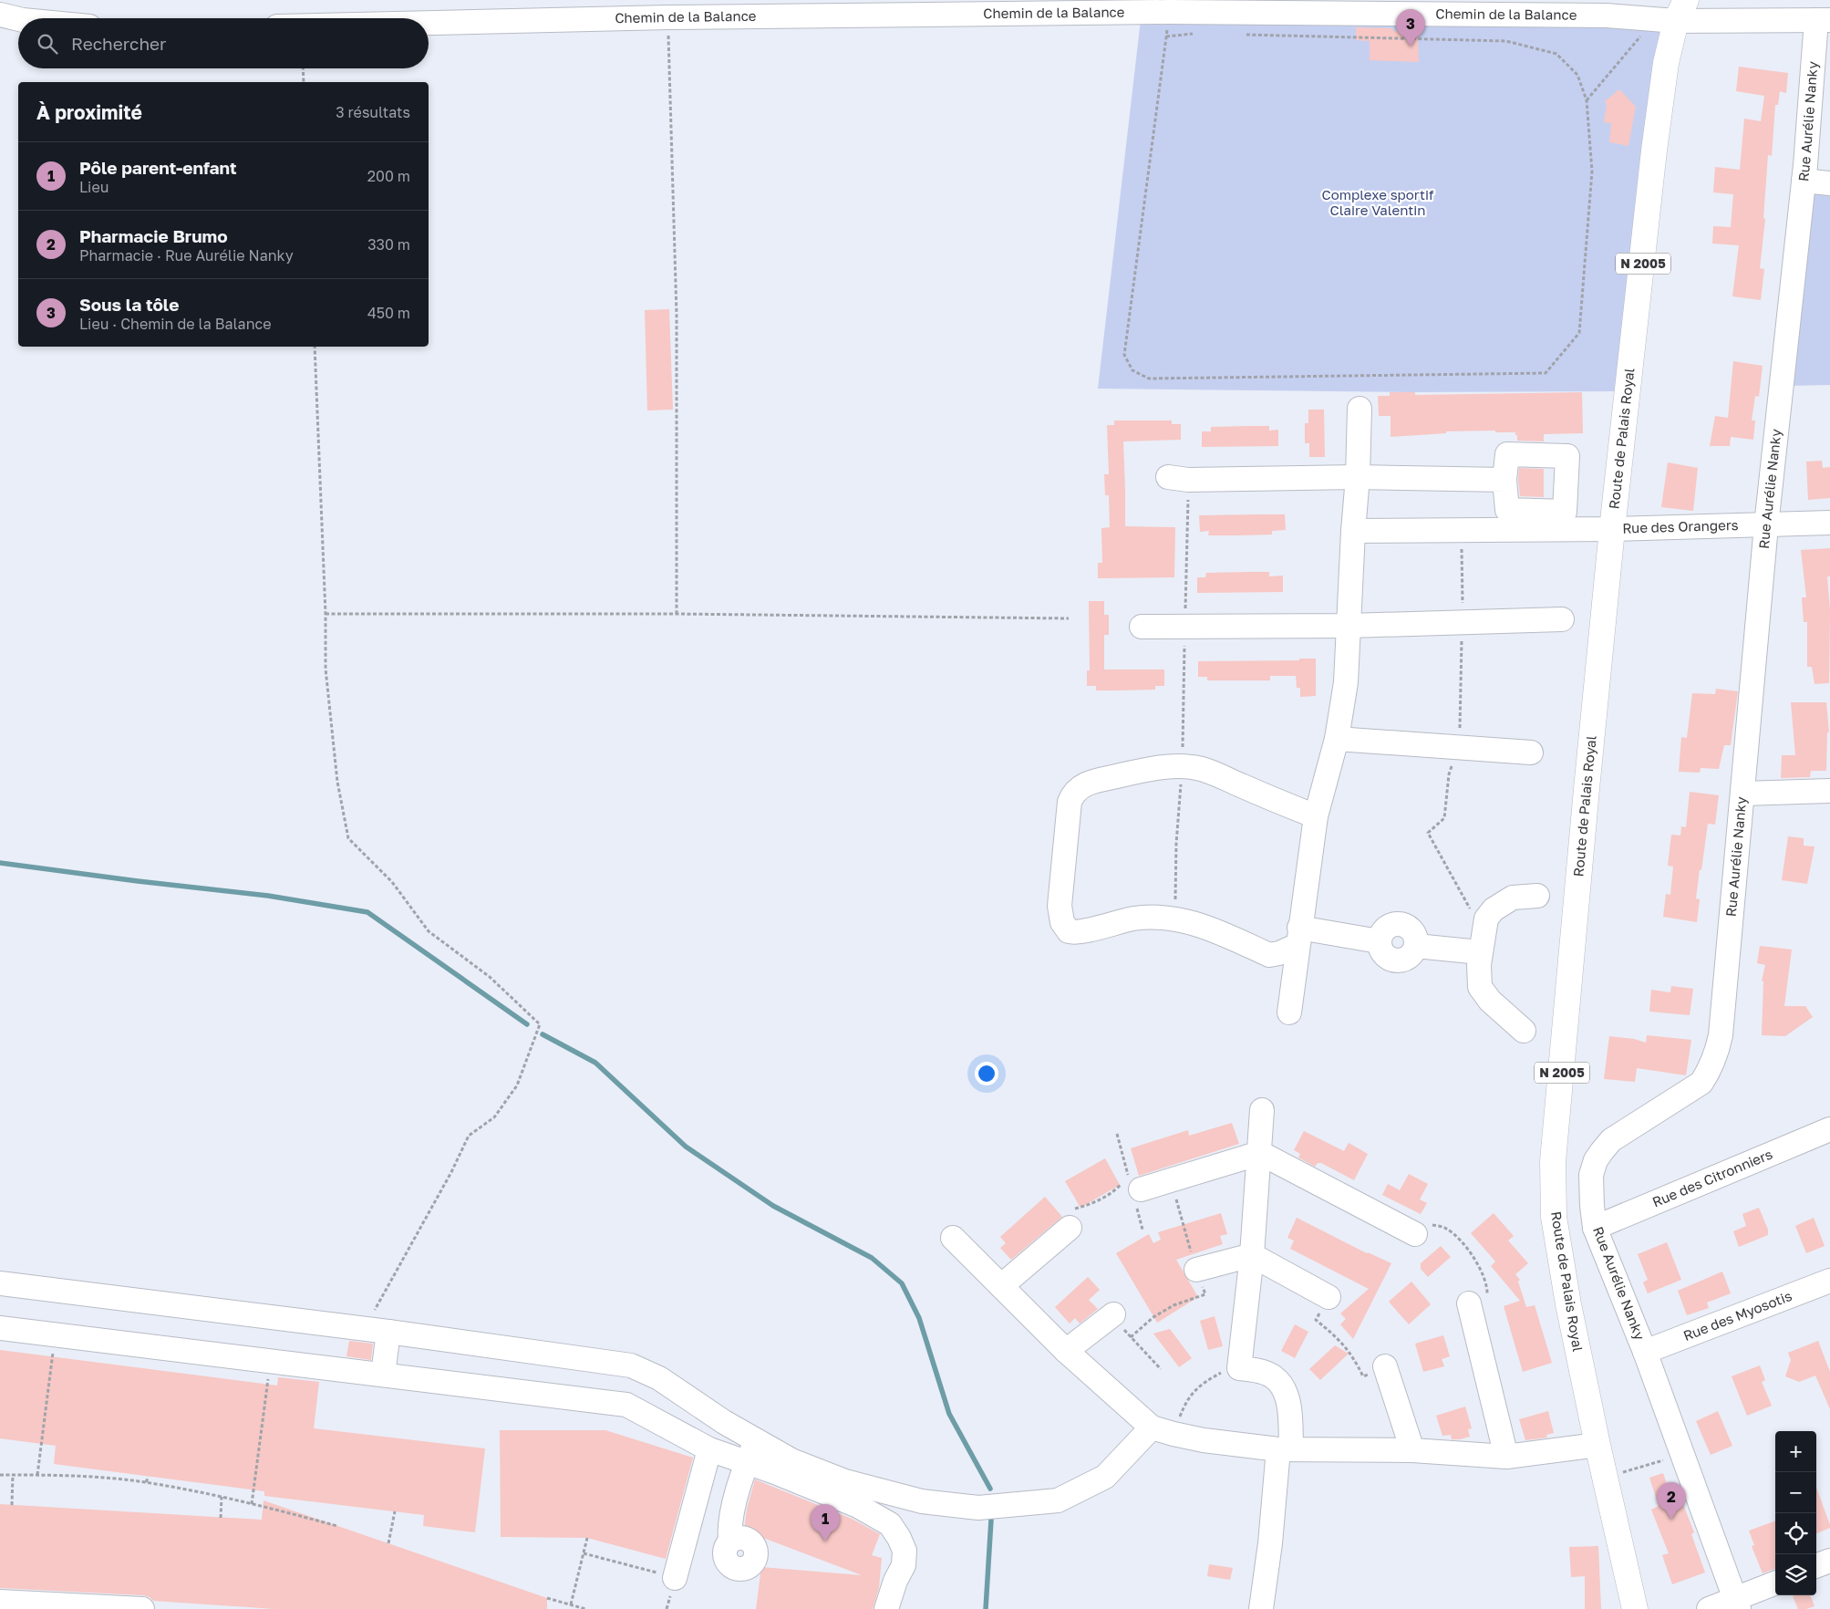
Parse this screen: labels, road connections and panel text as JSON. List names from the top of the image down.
{
  "streets": {
    "main road": ["N 2005", "Route de Palais Royal"],
    "street": [
      "Chemin de la Balance",
      "Rue Aurélie Nanky",
      "Rue des Orangers",
      "Rue des Citronniers",
      "Rue des Myosotis"
    ]
  },
  "crossings": [
    ["Chemin de la Balance", "Rue Aurélie Nanky"],
    ["Chemin de la Balance", "Route de Palais Royal"],
    ["Rue Aurélie Nanky", "Rue des Orangers"],
    ["Rue Aurélie Nanky", "Rue des Citronniers"],
    ["Rue Aurélie Nanky", "Rue des Myosotis"],
    ["Route de Palais Royal", "Rue des Orangers"]
  ],
  "parks": ["Complexe sportif Claire Valentin"],
  "page": {
    "pins": ["3", "2", "1"],
    "search": "Rechercher",
    "heading": ["À proximité", "3 résultats"],
    "list": [
      {
        "mark": "1",
        "name": "Pôle parent-enfant",
        "note": "Lieu",
        "value": "200 m"
      },
      {
        "mark": "2",
        "name": "Pharmacie Brumo",
        "note": "Pharmacie · Rue Aurélie Nanky",
        "value": "330 m"
      },
      {
        "mark": "3",
        "name": "Sous la tôle",
        "note": "Lieu · Chemin de la Balance",
        "value": "450 m"
      }
    ],
    "map_buttons": ["+", "−"]
  }
}
